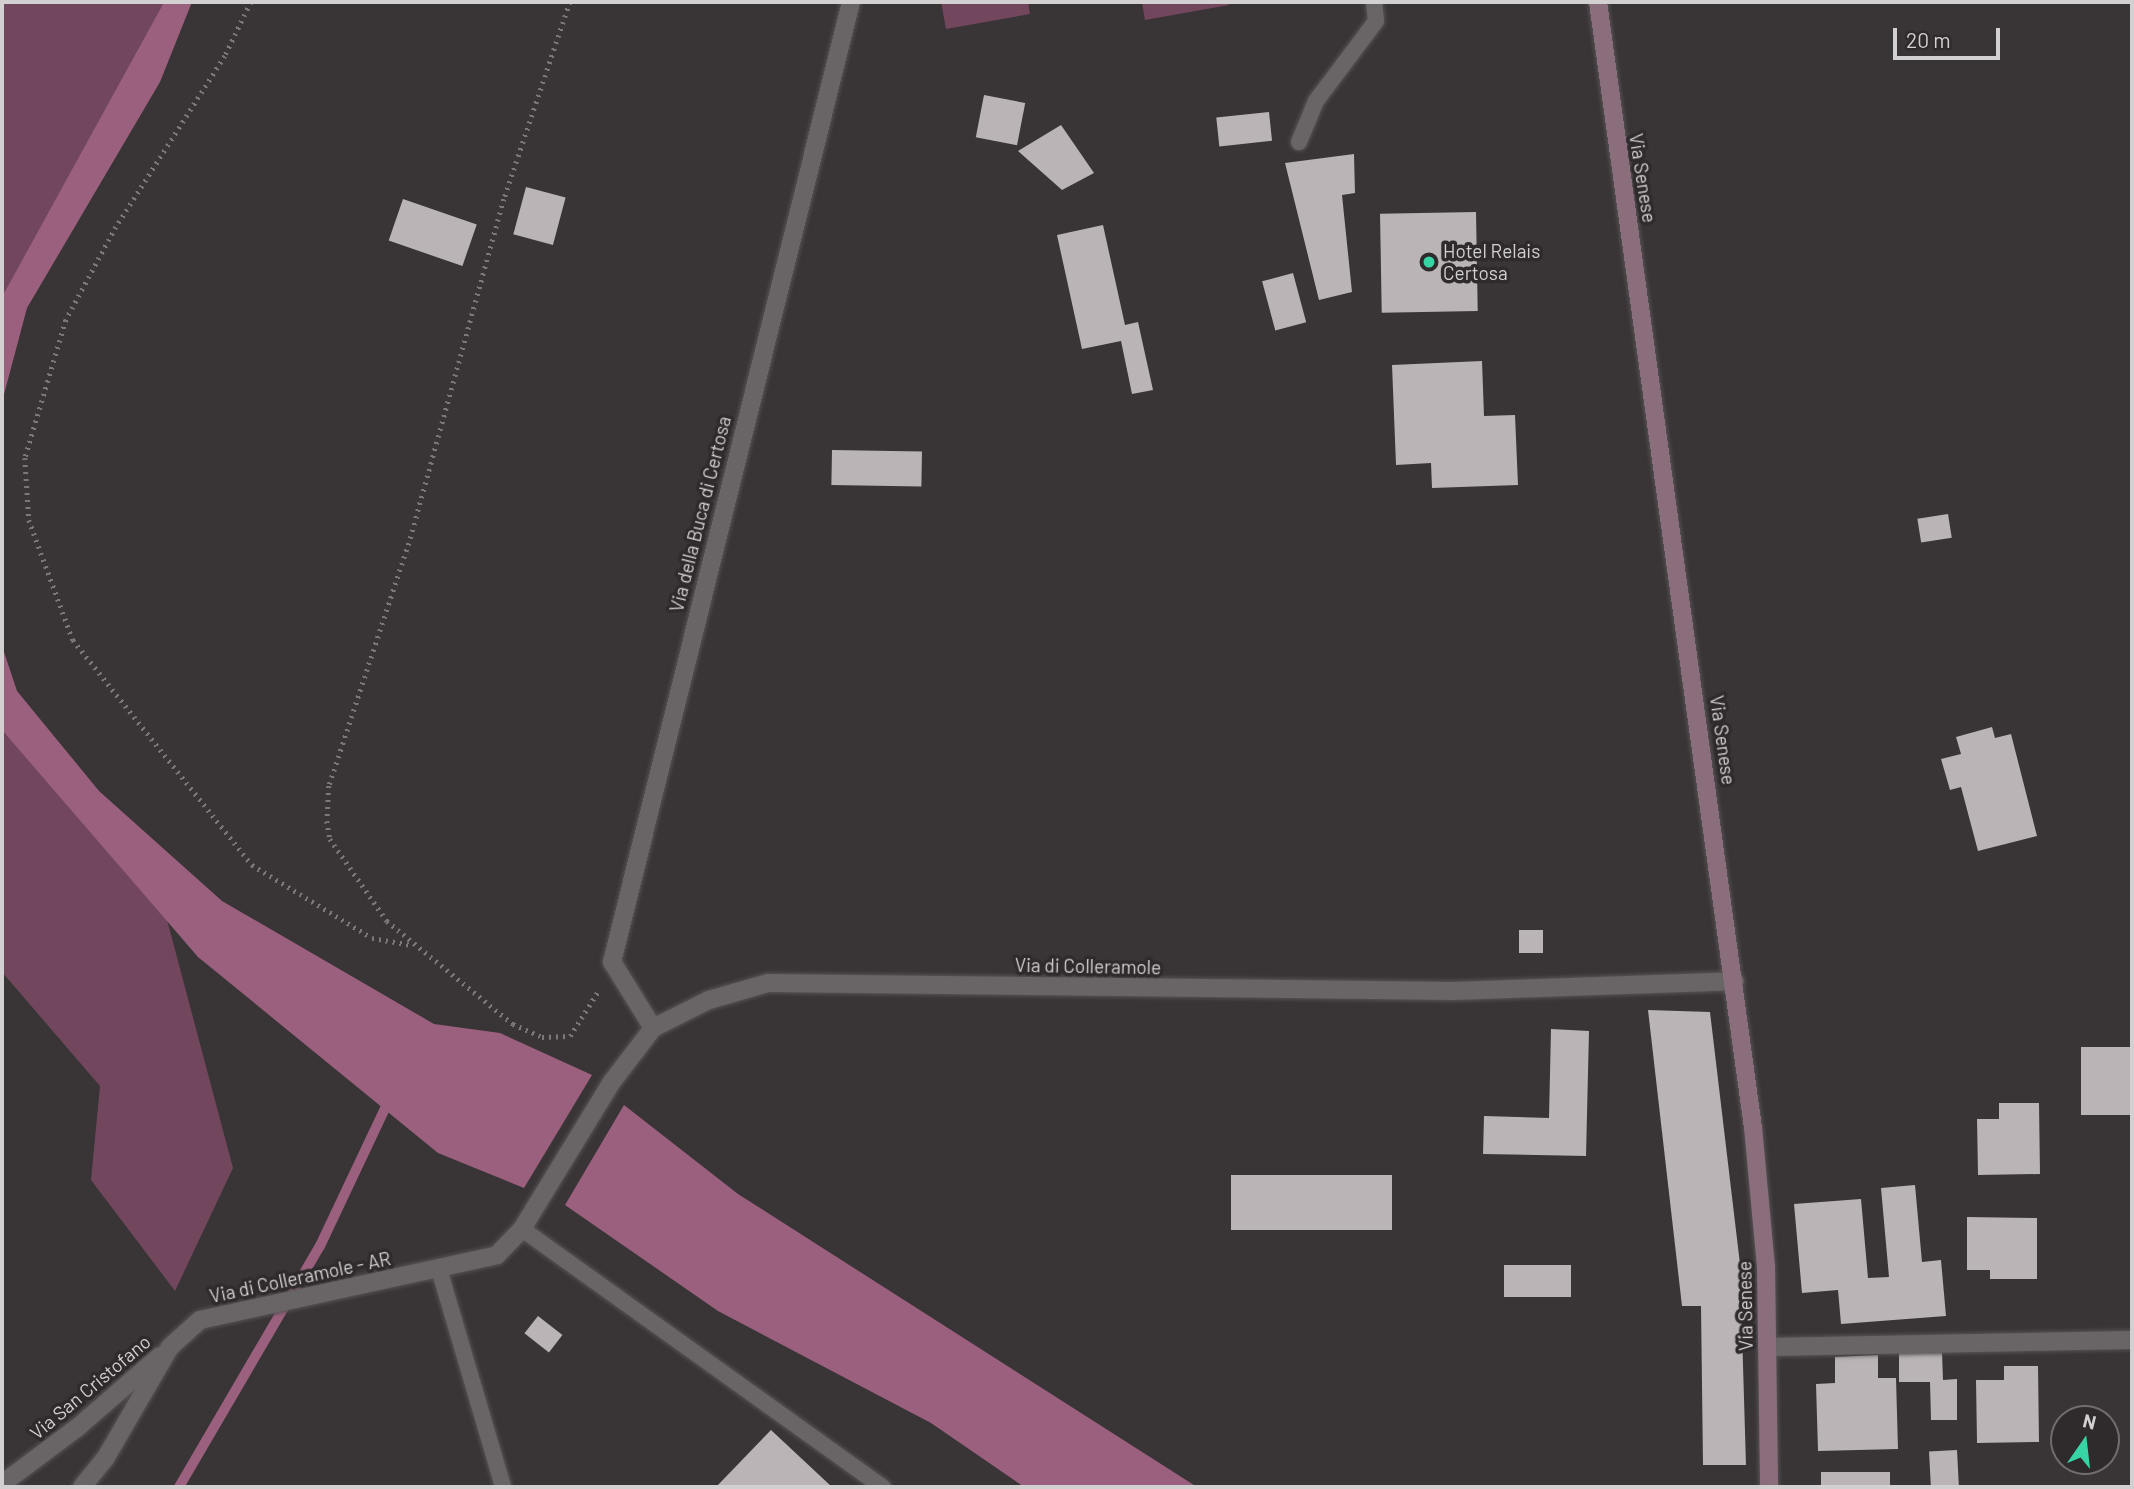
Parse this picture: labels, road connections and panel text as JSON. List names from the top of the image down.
{
  "streets": {
    "main road": ["Via Senese"],
    "street": [
      "Via della Buca di Certosa",
      "Via di Colleramole",
      "Via di Colleramole - AR",
      "Via San Cristofano"
    ]
  },
  "crossings": [
    ["Via Senese", "Via di Colleramole"],
    ["Via di Colleramole", "Via di Colleramole - AR"],
    ["Via di Colleramole - AR", "Via San Cristofano"]
  ],
  "places": ["Hotel Relais Certosa"],
  "scale_bar": "20 m",
  "north": "top"
}
